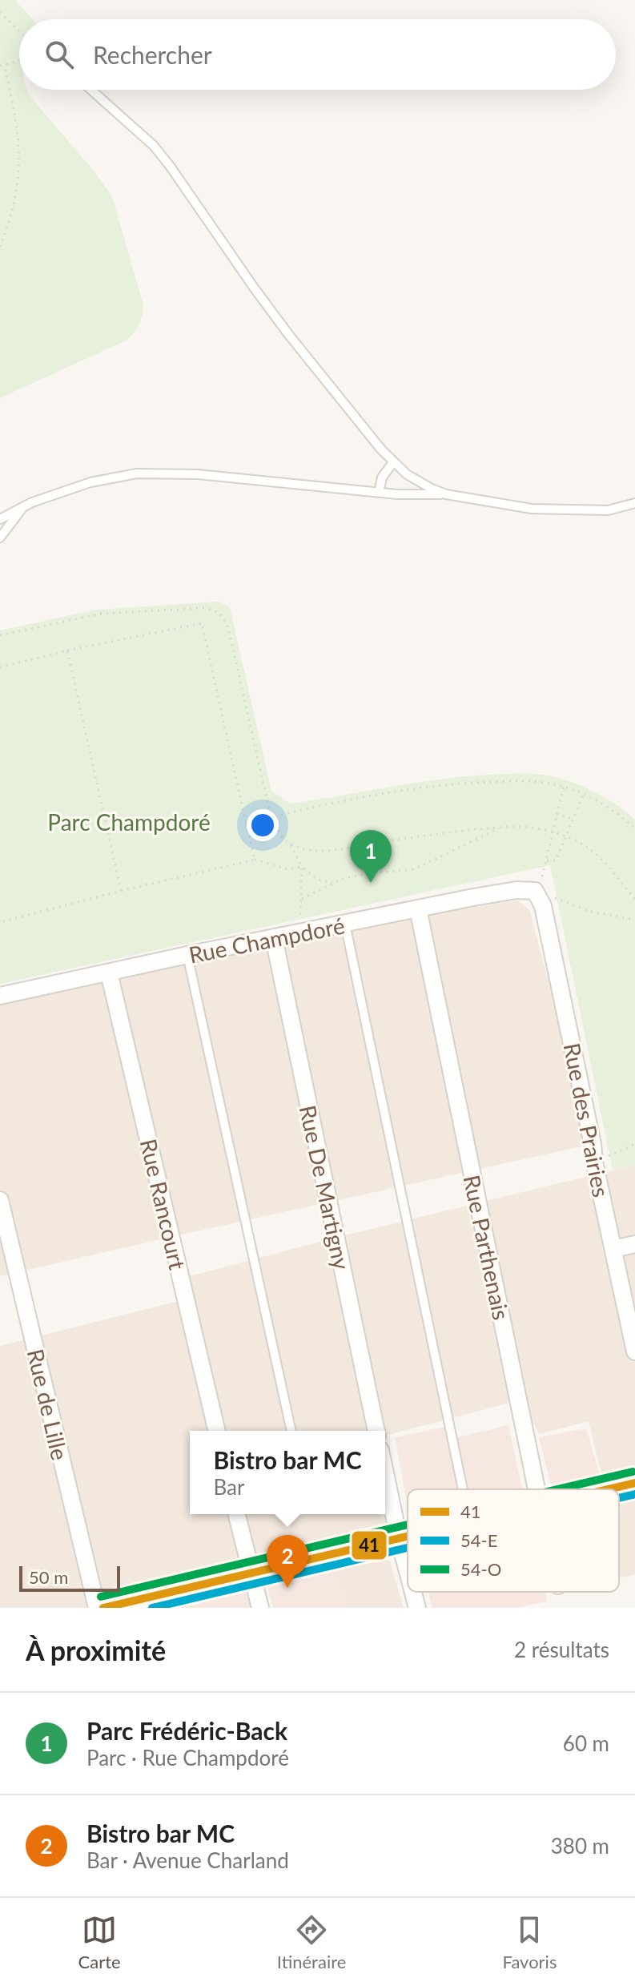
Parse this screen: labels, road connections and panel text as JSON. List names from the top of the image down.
{
  "streets": {
    "street": [
      "Rue Champdoré",
      "Rue des Prairies",
      "Rue De Martigny",
      "Rue Rancourt",
      "Rue Parthenais",
      "Rue de Lille"
    ]
  },
  "crossings": [
    ["Rue Champdoré", "Rue des Prairies"],
    ["Rue Champdoré", "Rue De Martigny"],
    ["Rue Champdoré", "Rue Rancourt"],
    ["Rue Champdoré", "Rue Parthenais"]
  ],
  "parks": ["Parc Champdoré"],
  "lines": ["transit line 54-O", "transit line 41", "transit line 54-E"],
  "legend": ["41", "54-E", "54-O"],
  "scale_bar": "50 m",
  "page": {
    "search": "Rechercher",
    "pins": ["1", "2"],
    "popup": ["Bistro bar MC", "Bar"],
    "scale": "50 m",
    "heading": ["À proximité", "2 résultats"],
    "list": [
      {
        "mark": "1",
        "name": "Parc Frédéric-Back",
        "note": "Parc · Rue Champdoré",
        "value": "60 m"
      },
      {
        "mark": "2",
        "name": "Bistro bar MC",
        "note": "Bar · Avenue Charland",
        "value": "380 m"
      }
    ],
    "nav": ["Carte", "Itinéraire", "Favoris"]
  }
}
